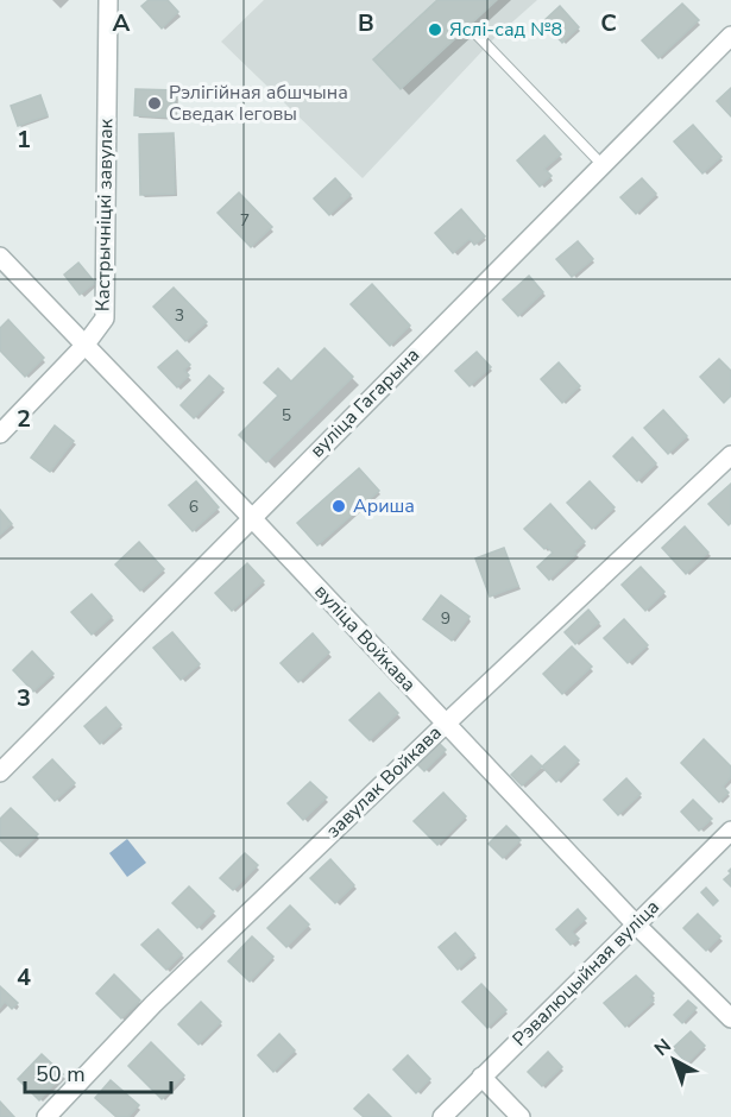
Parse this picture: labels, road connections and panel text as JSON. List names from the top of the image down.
{
  "streets": {
    "street": [
      "Кастрычніцкі завулак",
      "вуліца Гагарына",
      "вуліца Войкава",
      "завулак Войкава",
      "Рэвалюцыйная вуліца"
    ]
  },
  "crossings": [
    ["Кастрычніцкі завулак", "вуліца Войкава"],
    ["вуліца Гагарына", "вуліца Войкава"],
    ["вуліца Войкава", "завулак Войкава"],
    ["вуліца Войкава", "Рэвалюцыйная вуліца"]
  ],
  "places": ["Яслі-сад №8", "Рэлігійная абшчына Сведак Iеговы", "Ариша"],
  "house_numbers": [
    "7",
    "3",
    "5",
    "6",
    "9"
  ],
  "scale_bar": "50 m",
  "north": "top left",
  "grid": {
    "columns": ["A", "B", "C"],
    "rows": [
      "1",
      "2",
      "3",
      "4"
    ]
  }
}
